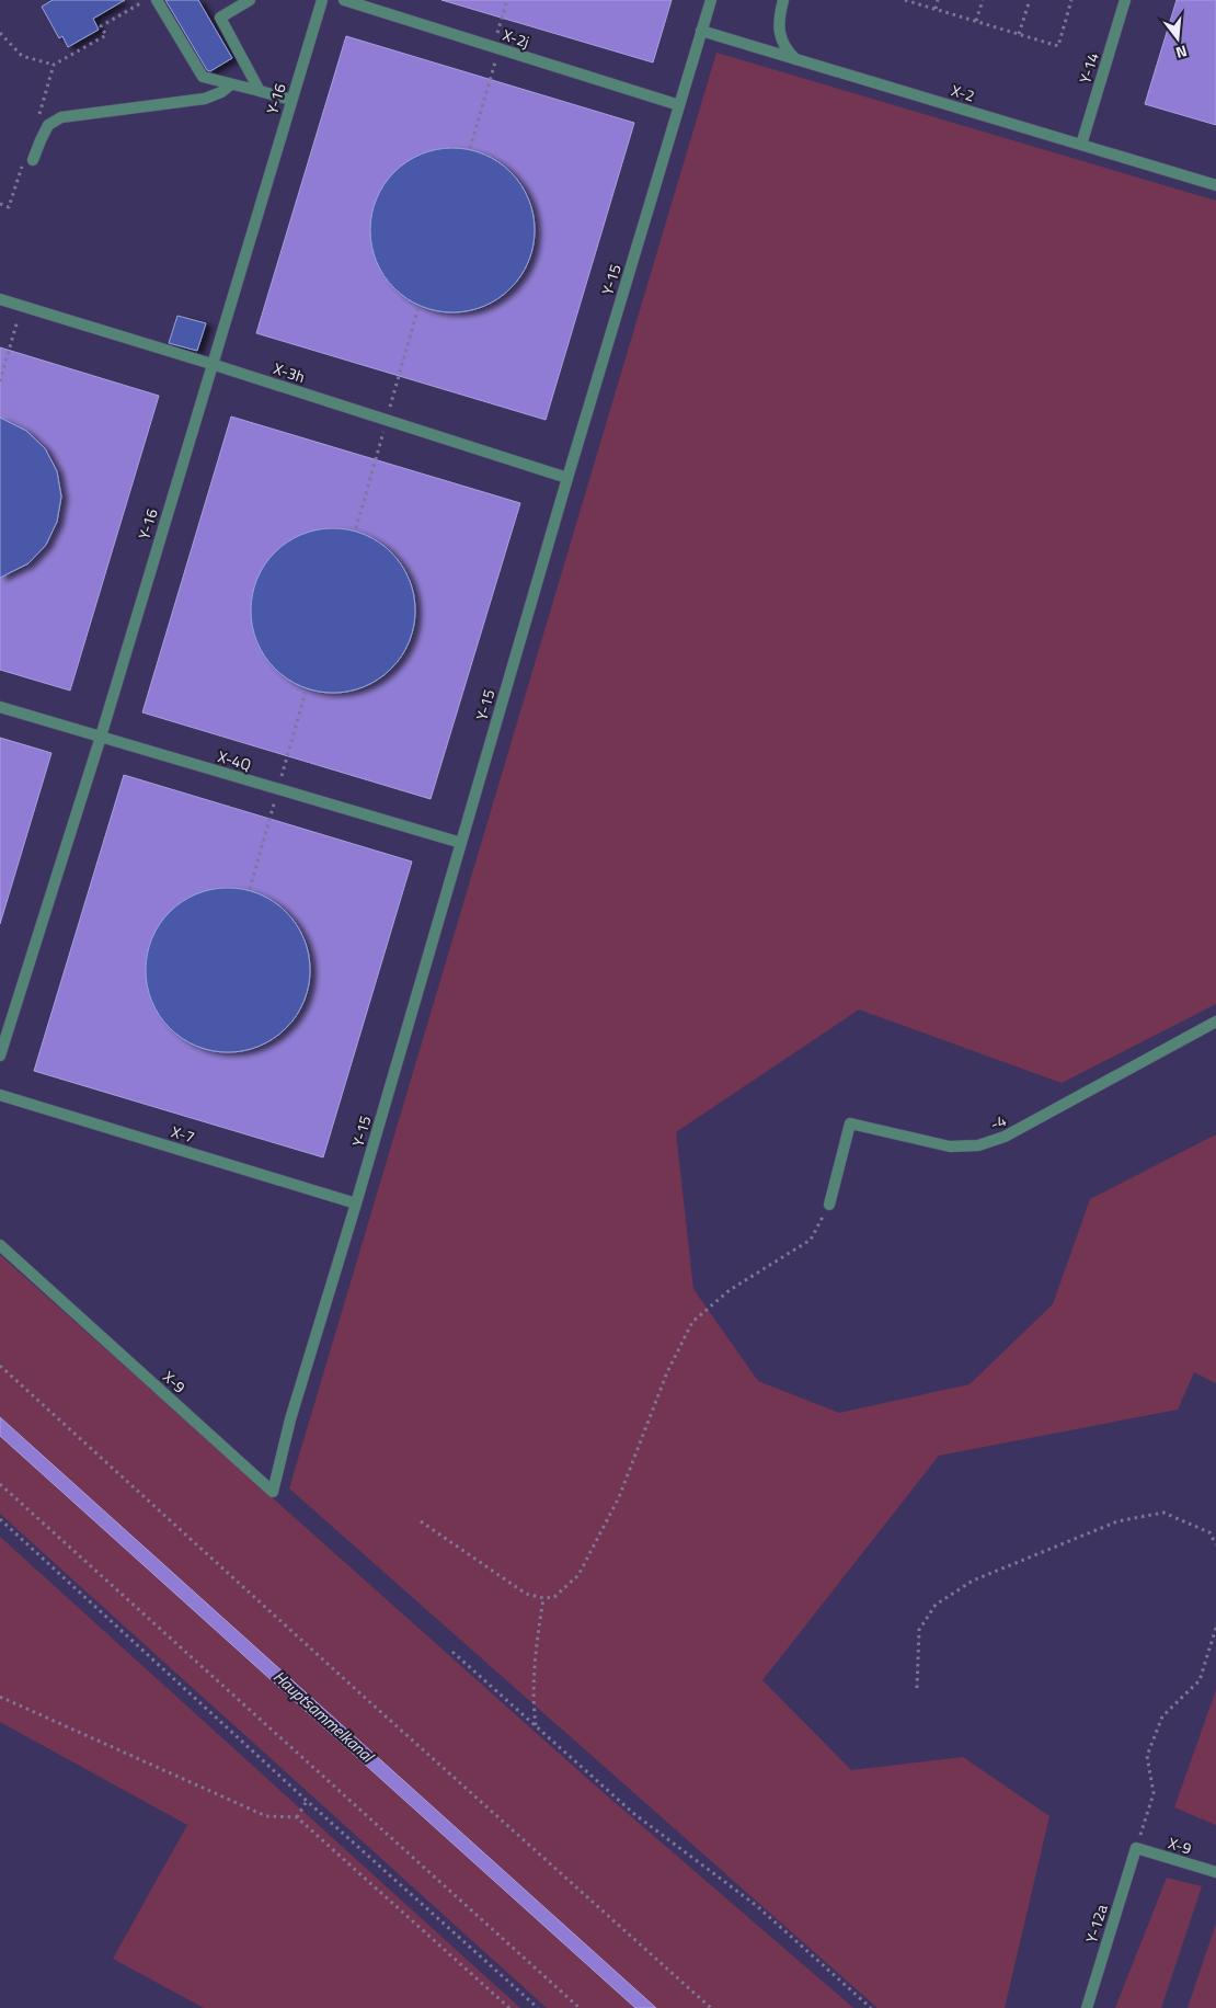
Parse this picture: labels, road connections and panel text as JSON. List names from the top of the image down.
{
  "streets": {
    "street": [
      "X-2j",
      "Y-14",
      "X-2",
      "Y-16",
      "Y-15",
      "X-3h",
      "X-4Q",
      "-4",
      "X-7",
      "X-9",
      "Y-12a"
    ]
  },
  "crossings": [
    ["X-2j", "Y-15"],
    ["Y-14", "X-2"],
    ["X-2", "Y-15"],
    ["Y-16", "X-3h"],
    ["Y-16", "X-4Q"],
    ["Y-15", "X-3h"],
    ["Y-15", "X-4Q"],
    ["Y-15", "X-7"],
    ["Y-15", "X-9"],
    ["X-9", "Y-12a"]
  ],
  "water": ["Hauptsammelkanal"],
  "north": "bottom"
}
